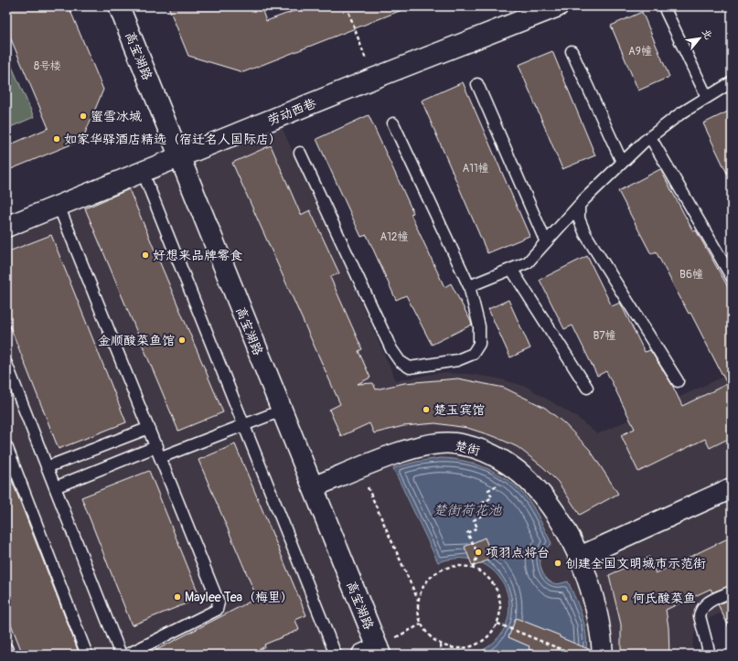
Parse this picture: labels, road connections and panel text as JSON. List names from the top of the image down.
{
  "streets": {
    "street": ["高宝湖路", "劳动西巷", "楚街"]
  },
  "crossings": [
    ["高宝湖路", "劳动西巷"],
    ["高宝湖路", "楚街"]
  ],
  "water": ["楚街荷花池"],
  "places": [
    "蜜雪冰城",
    "如家华驿酒店精选（宿迁名人国际店）",
    "好想来品牌零食",
    "金顺酸菜鱼馆",
    "楚玉宾馆",
    "项羽点将台",
    "创建全国文明城市示范街",
    "Maylee Tea（梅里）",
    "何氏酸菜鱼"
  ],
  "house_numbers": [
    "A9幢",
    "8号楼",
    "A11幢",
    "A12幢",
    "B6幢",
    "B7幢"
  ],
  "north": "top right"
}
